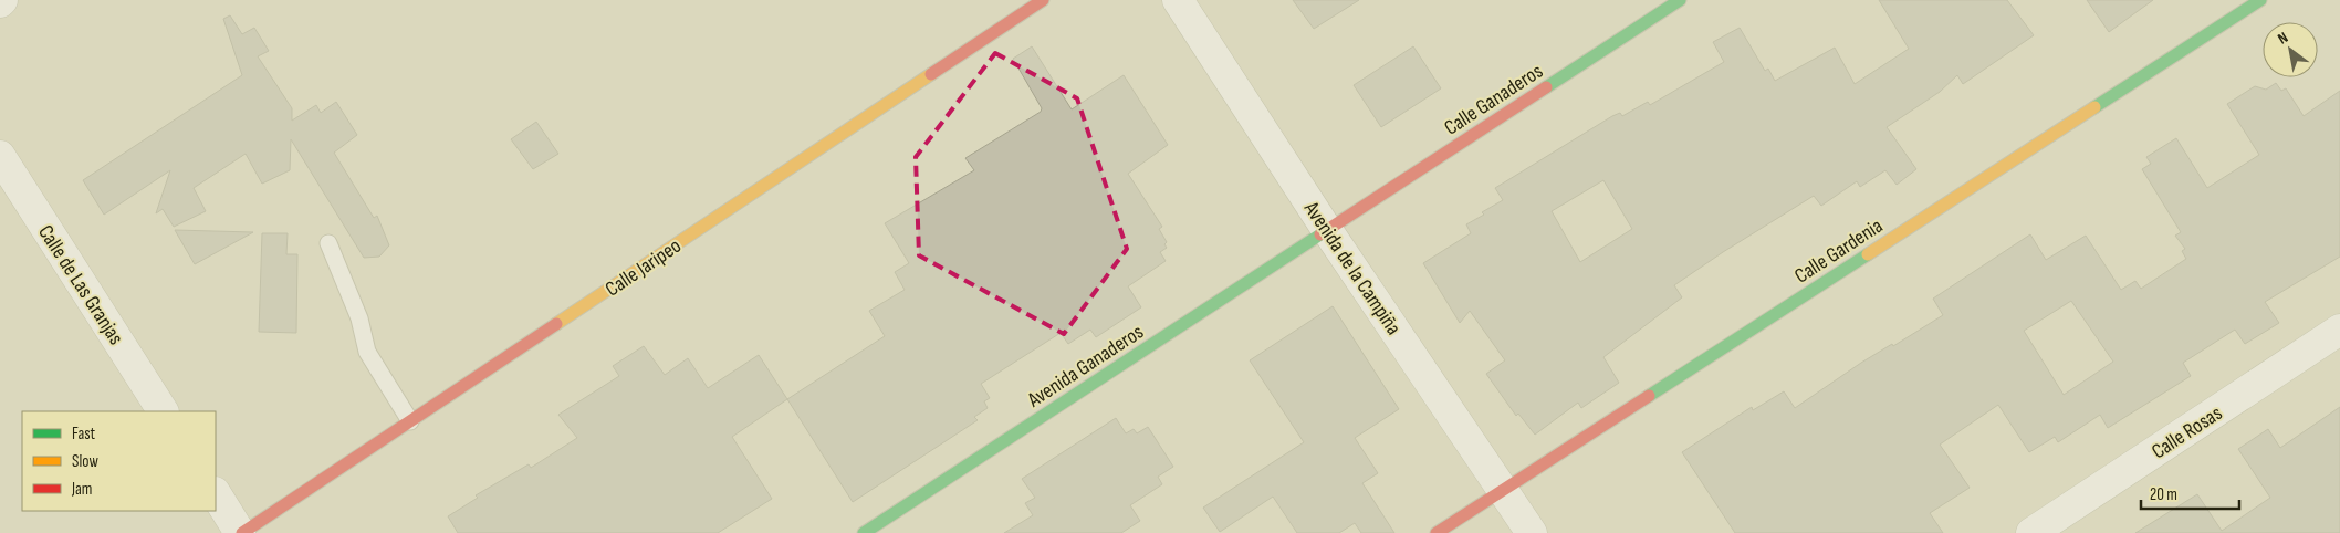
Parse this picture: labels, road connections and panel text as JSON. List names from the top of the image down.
{
  "streets": {
    "street": [
      "Calle Ganaderos",
      "Calle Gardenia",
      "Calle Jaripeo",
      "Avenida de la Campiña",
      "Calle de Las Granjas",
      "Avenida Ganaderos",
      "Calle Rosas"
    ]
  },
  "crossings": [
    ["Calle Ganaderos", "Avenida de la Campiña"],
    ["Calle Ganaderos", "Avenida Ganaderos"],
    ["Calle Gardenia", "Avenida de la Campiña"],
    ["Avenida de la Campiña", "Avenida Ganaderos"]
  ],
  "legend": ["Fast", "Slow", "Jam"],
  "scale_bar": "20 m",
  "north": "top left"
}
